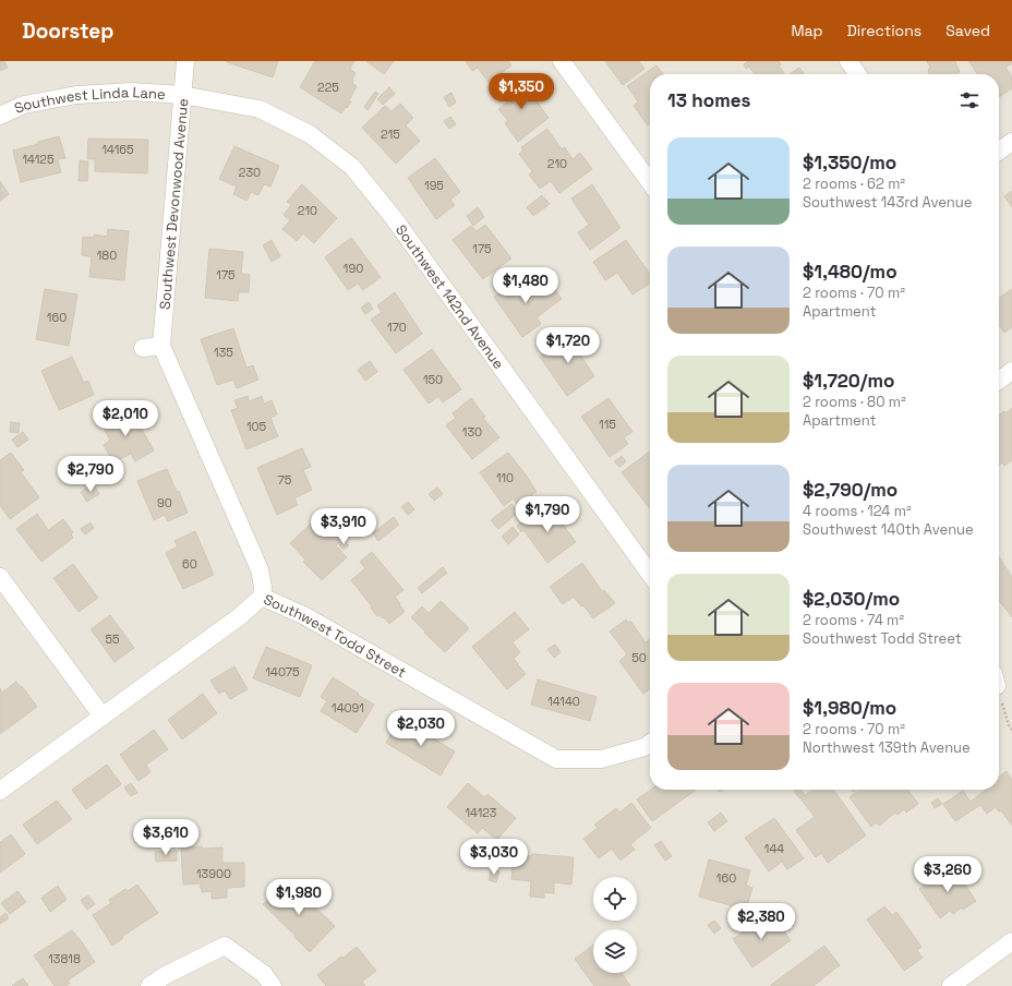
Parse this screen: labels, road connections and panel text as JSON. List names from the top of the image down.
{
  "streets": {
    "street": [
      "Southwest Linda Lane",
      "Southwest Devonwood Avenue",
      "Southwest 142nd Avenue",
      "Southwest Todd Street"
    ]
  },
  "crossings": [
    ["Southwest Linda Lane", "Southwest Devonwood Avenue"],
    ["Southwest Linda Lane", "Southwest 142nd Avenue"],
    ["Southwest Devonwood Avenue", "Southwest 142nd Avenue"],
    ["Southwest Devonwood Avenue", "Southwest Todd Street"]
  ],
  "house_numbers": [
    "225",
    "215",
    "14165",
    "14125",
    "210",
    "230",
    "195",
    "210",
    "175",
    "180",
    "190",
    "175",
    "160",
    "170",
    "135",
    "150",
    "115",
    "105",
    "130",
    "110",
    "75",
    "90",
    "60",
    "55",
    "50",
    "14075",
    "14140",
    "14091",
    "14123",
    "144",
    "13900",
    "160",
    "13818"
  ],
  "page": {
    "header": "Doorstep",
    "nav": ["Map", "Directions", "Saved"],
    "price": [
      "$1,350",
      "$1,480",
      "$1,720",
      "$2,010",
      "$2,790",
      "$1,790",
      "$3,910",
      "$2,030",
      "$3,610",
      "$3,030",
      "$3,260",
      "$1,980",
      "$2,380"
    ],
    "heading": "13 homes",
    "list": [
      {
        "name": "$1,350/mo",
        "note": "2 rooms · 62 m² · Southwest 143rd Avenue"
      },
      {
        "name": "$1,480/mo",
        "note": "2 rooms · 70 m² · Apartment"
      },
      {
        "name": "$1,720/mo",
        "note": "2 rooms · 80 m² · Apartment"
      },
      {
        "name": "$2,790/mo",
        "note": "4 rooms · 124 m² · Southwest 140th Avenue"
      },
      {
        "name": "$2,030/mo",
        "note": "2 rooms · 74 m² · Southwest Todd Street"
      },
      {
        "name": "$1,980/mo",
        "note": "2 rooms · 70 m² · Northwest 139th Avenue"
      }
    ]
  }
}
